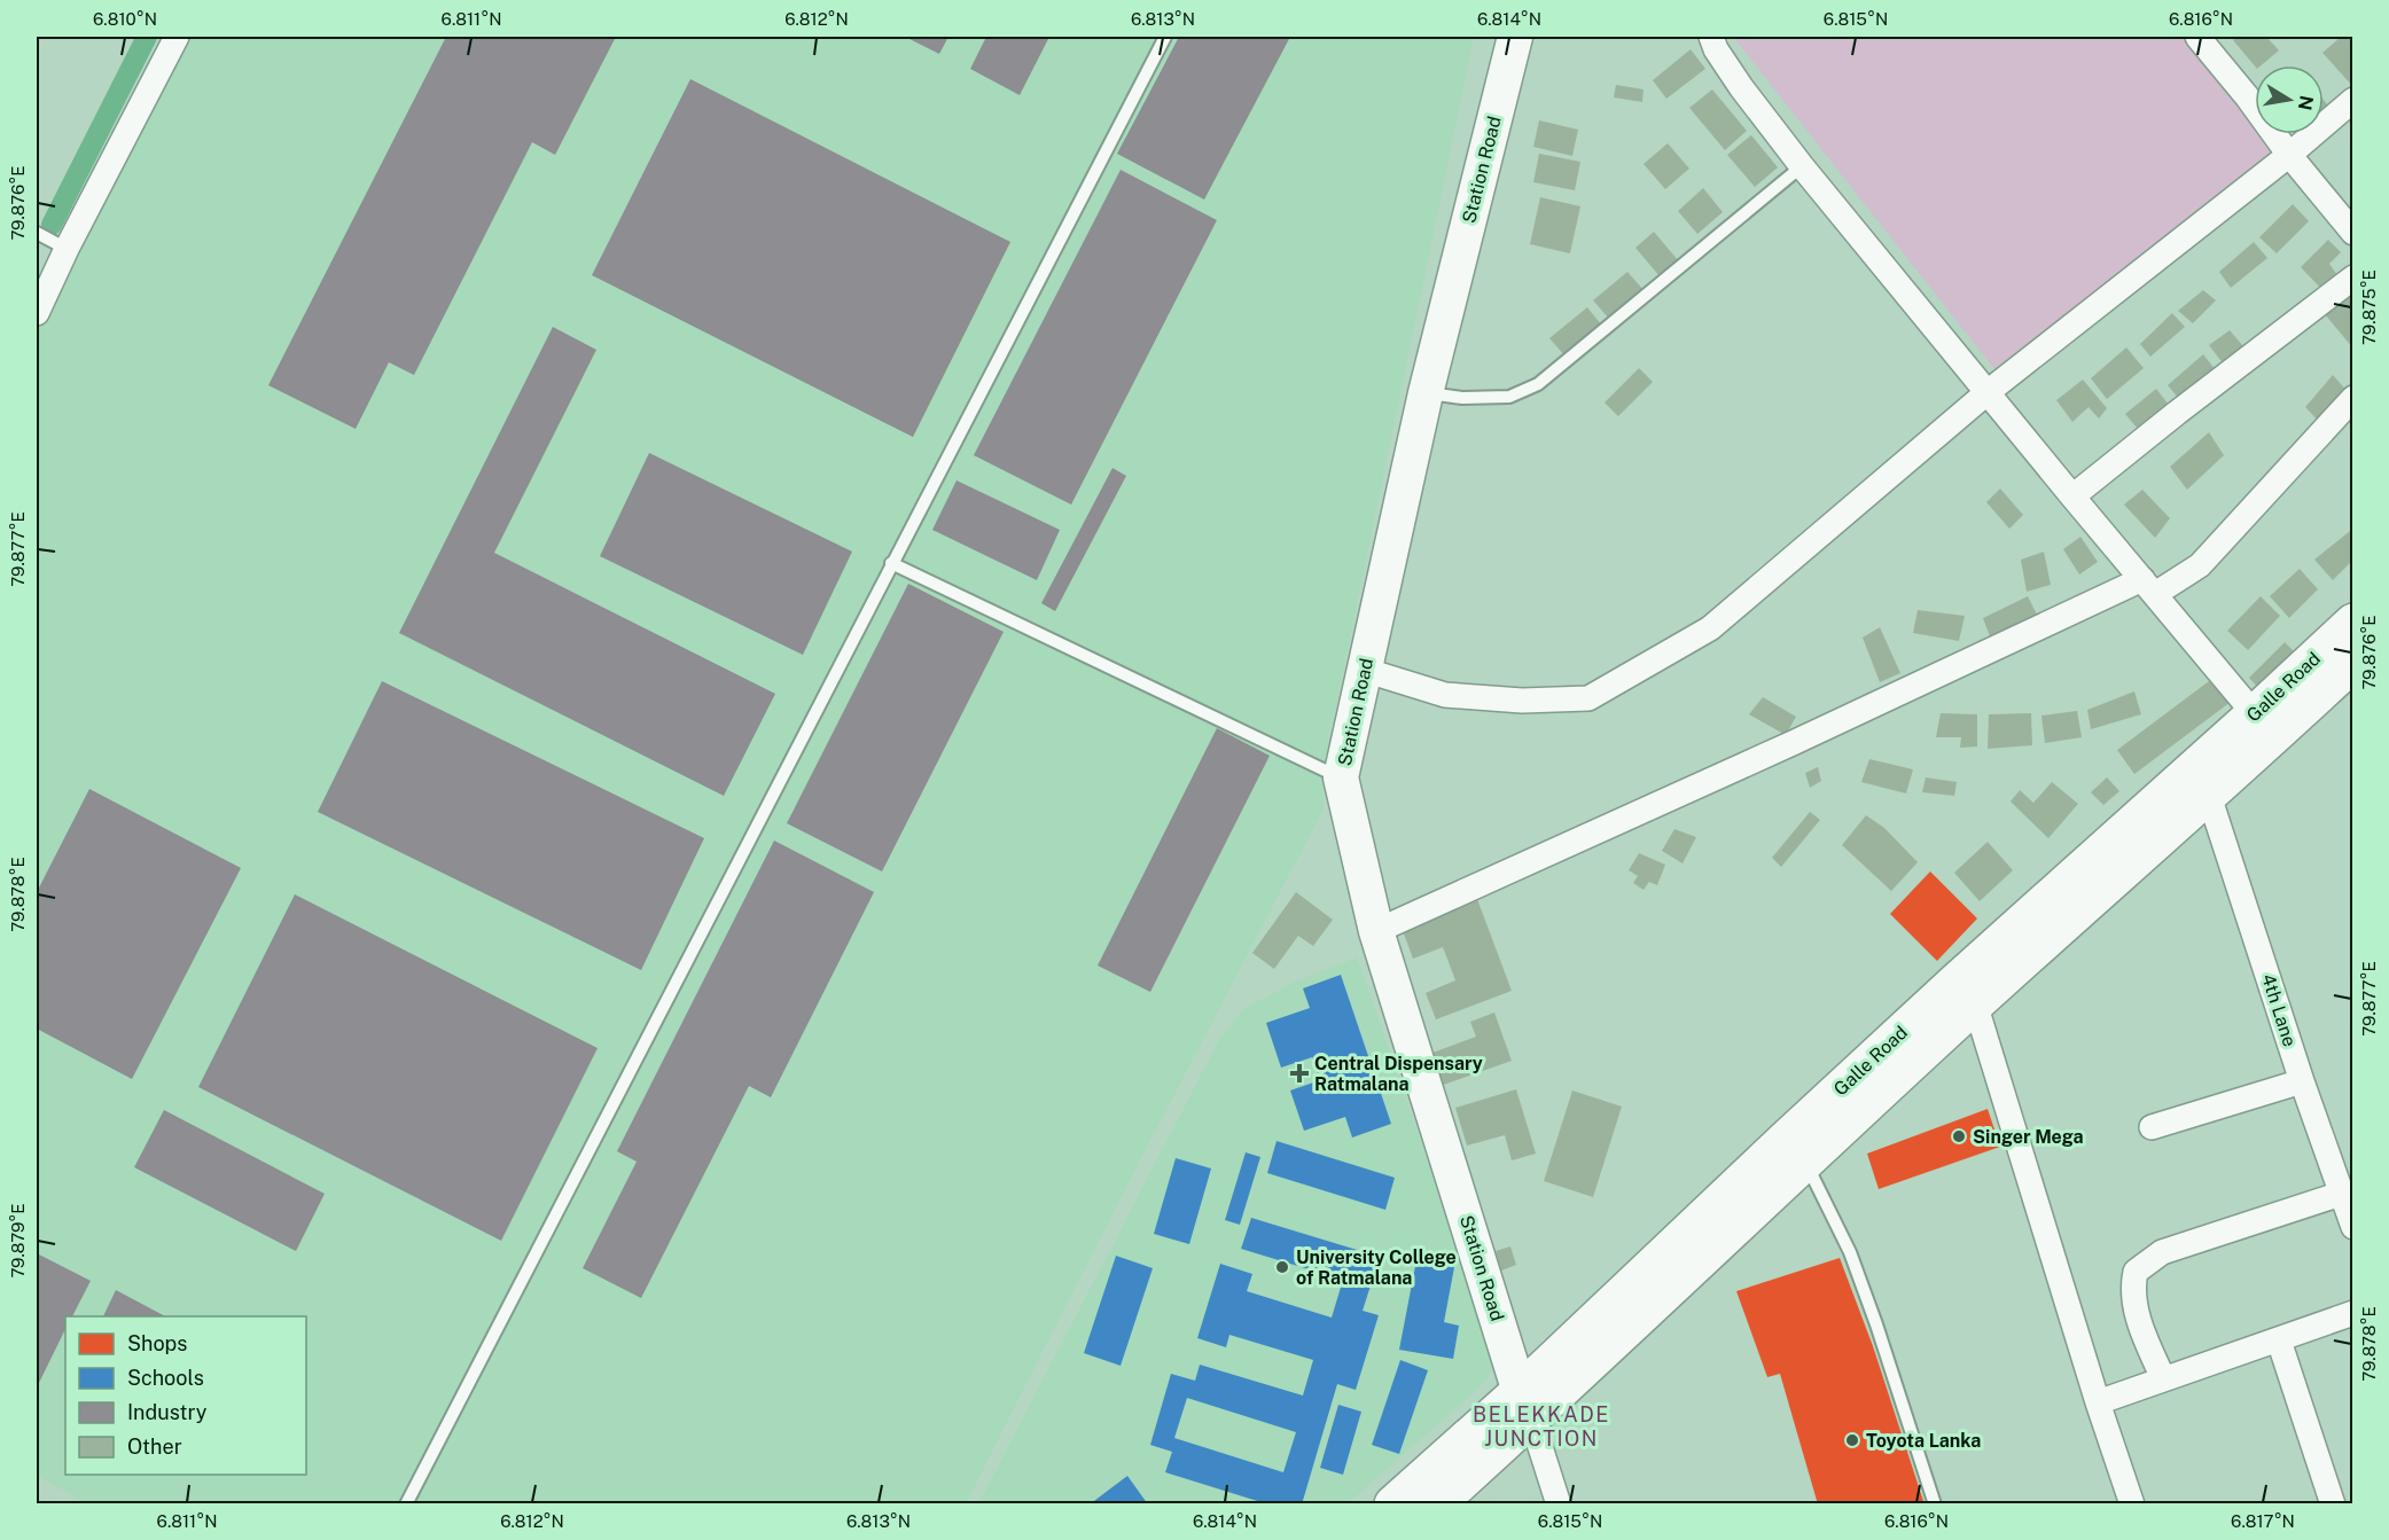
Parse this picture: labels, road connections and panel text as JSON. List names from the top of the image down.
{
  "streets": {
    "highway": ["Galle Road"],
    "street": ["Station Road", "4th Lane"]
  },
  "crossings": [
    ["Station Road", "Galle Road"],
    ["Galle Road", "4th Lane"]
  ],
  "districts": ["BELEKKADE JUNCTION"],
  "places": {
    "health": ["Central Dispensary Ratmalana"],
    "other": ["Singer Mega", "University College of Ratmalana", "Toyota Lanka"]
  },
  "legend": [
    "Shops",
    "Schools",
    "Industry",
    "Other"
  ],
  "north": "right",
  "coordinates": [
    "6.810°N",
    "6.811°N",
    "6.812°N",
    "6.813°N",
    "6.814°N",
    "6.815°N",
    "6.816°N",
    "79.876°E",
    "79.875°E",
    "79.877°E",
    "79.878°E",
    "79.879°E",
    "6.817°N"
  ]
}
